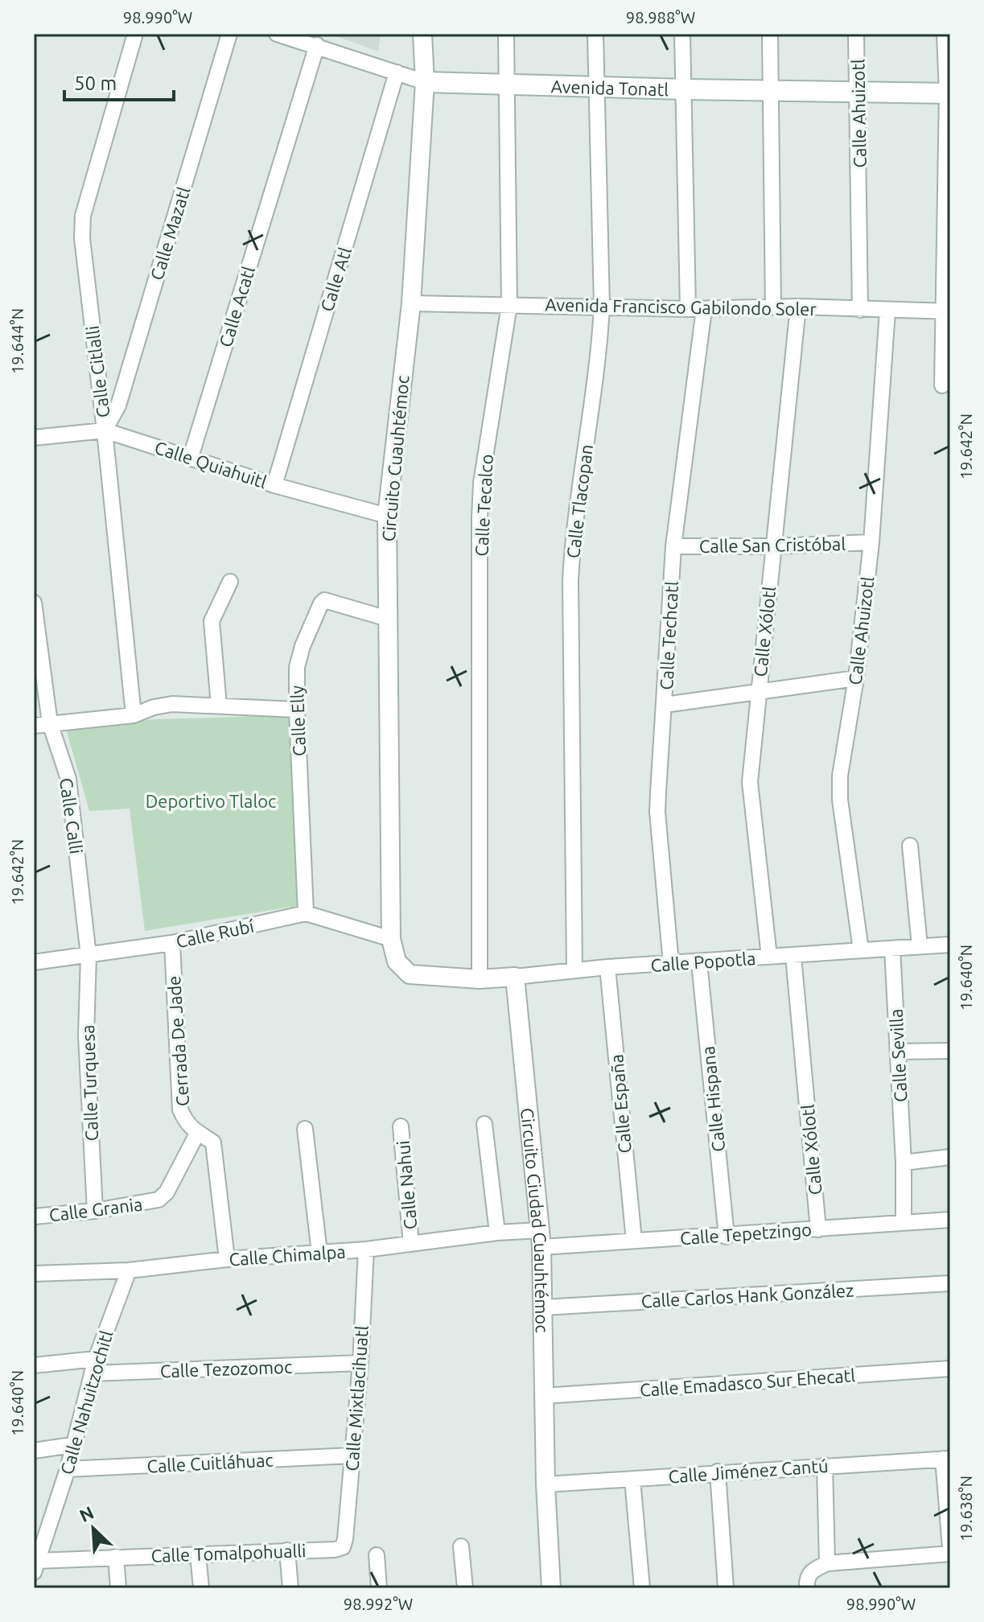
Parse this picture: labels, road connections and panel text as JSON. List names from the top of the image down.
{
  "streets": {
    "main road": ["Avenida Tonatl"],
    "street": [
      "Calle Ahuizotl",
      "Calle Mazatl",
      "Calle Atl",
      "Calle Acatl",
      "Avenida Francisco Gabilondo Soler",
      "Calle Citlalli",
      "Circuito Cuauhtémoc",
      "Calle Quiahuitl",
      "Calle Tlacopan",
      "Calle Tecalco",
      "Calle San Cristóbal",
      "Calle Xólotl",
      "Calle Techcatl",
      "Calle Elly",
      "Calle Calli",
      "Calle Rubí",
      "Calle Popotla",
      "Cerrada De Jade",
      "Calle Sevilla",
      "Calle Turquesa",
      "Calle Hispana",
      "Calle España",
      "Calle Nahui",
      "Calle Grania",
      "Circuito Ciudad Cuauhtémoc",
      "Calle Tepetzingo",
      "Calle Chimalpa",
      "Calle Carlos Hank González",
      "Calle Tezozomoc",
      "Calle Emadasco Sur Ehecatl",
      "Calle Mixtlacihuatl",
      "Calle Nahuitzochitl",
      "Calle Cuitláhuac",
      "Calle Jiménez Cantú",
      "Calle Tomalpohualli"
    ]
  },
  "crossings": [
    ["Avenida Tonatl", "Calle Ahuizotl"],
    ["Avenida Tonatl", "Calle Atl"],
    ["Avenida Tonatl", "Calle Acatl"],
    ["Avenida Tonatl", "Circuito Cuauhtémoc"],
    ["Avenida Tonatl", "Calle Tlacopan"],
    ["Avenida Tonatl", "Calle Tecalco"],
    ["Calle Ahuizotl", "Avenida Francisco Gabilondo Soler"],
    ["Calle Ahuizotl", "Calle San Cristóbal"],
    ["Calle Ahuizotl", "Calle Popotla"],
    ["Calle Mazatl", "Calle Citlalli"],
    ["Calle Mazatl", "Calle Quiahuitl"],
    ["Calle Atl", "Calle Quiahuitl"],
    ["Calle Acatl", "Calle Quiahuitl"],
    ["Avenida Francisco Gabilondo Soler", "Circuito Cuauhtémoc"],
    ["Avenida Francisco Gabilondo Soler", "Calle Tlacopan"],
    ["Avenida Francisco Gabilondo Soler", "Calle Tecalco"],
    ["Avenida Francisco Gabilondo Soler", "Calle Xólotl"],
    ["Avenida Francisco Gabilondo Soler", "Calle Techcatl"],
    ["Calle Citlalli", "Calle Quiahuitl"],
    ["Circuito Cuauhtémoc", "Calle Quiahuitl"],
    ["Circuito Cuauhtémoc", "Calle Tecalco"],
    ["Circuito Cuauhtémoc", "Calle Elly"],
    ["Circuito Cuauhtémoc", "Calle Rubí"],
    ["Calle Tlacopan", "Calle Popotla"],
    ["Calle San Cristóbal", "Calle Xólotl"],
    ["Calle San Cristóbal", "Calle Techcatl"],
    ["Calle Xólotl", "Calle Popotla"],
    ["Calle Xólotl", "Calle Tepetzingo"],
    ["Calle Techcatl", "Calle Popotla"],
    ["Calle Elly", "Calle Rubí"],
    ["Calle Calli", "Calle Rubí"],
    ["Calle Calli", "Calle Turquesa"],
    ["Calle Rubí", "Cerrada De Jade"],
    ["Calle Rubí", "Calle Turquesa"],
    ["Calle Popotla", "Calle Sevilla"],
    ["Calle Popotla", "Calle Hispana"],
    ["Calle Popotla", "Calle España"],
    ["Calle Popotla", "Circuito Ciudad Cuauhtémoc"],
    ["Cerrada De Jade", "Calle Grania"],
    ["Calle Sevilla", "Calle Tepetzingo"],
    ["Calle Turquesa", "Calle Grania"],
    ["Calle Hispana", "Calle Tepetzingo"],
    ["Calle España", "Calle Tepetzingo"],
    ["Calle Nahui", "Calle Chimalpa"],
    ["Circuito Ciudad Cuauhtémoc", "Calle Tepetzingo"],
    ["Circuito Ciudad Cuauhtémoc", "Calle Chimalpa"],
    ["Circuito Ciudad Cuauhtémoc", "Calle Carlos Hank González"],
    ["Circuito Ciudad Cuauhtémoc", "Calle Emadasco Sur Ehecatl"],
    ["Circuito Ciudad Cuauhtémoc", "Calle Jiménez Cantú"],
    ["Calle Tepetzingo", "Calle Chimalpa"],
    ["Calle Chimalpa", "Calle Mixtlacihuatl"],
    ["Calle Chimalpa", "Calle Nahuitzochitl"],
    ["Calle Tezozomoc", "Calle Mixtlacihuatl"],
    ["Calle Tezozomoc", "Calle Nahuitzochitl"],
    ["Calle Mixtlacihuatl", "Calle Cuitláhuac"],
    ["Calle Mixtlacihuatl", "Calle Tomalpohualli"],
    ["Calle Nahuitzochitl", "Calle Cuitláhuac"],
    ["Calle Nahuitzochitl", "Calle Tomalpohualli"]
  ],
  "parks": ["Deportivo Tlaloc"],
  "scale_bar": "50 m",
  "north": "top left",
  "coordinates": [
    "98.990°W",
    "98.988°W",
    "19.644°N",
    "19.642°N",
    "19.640°N",
    "19.638°N",
    "98.992°W"
  ]
}
